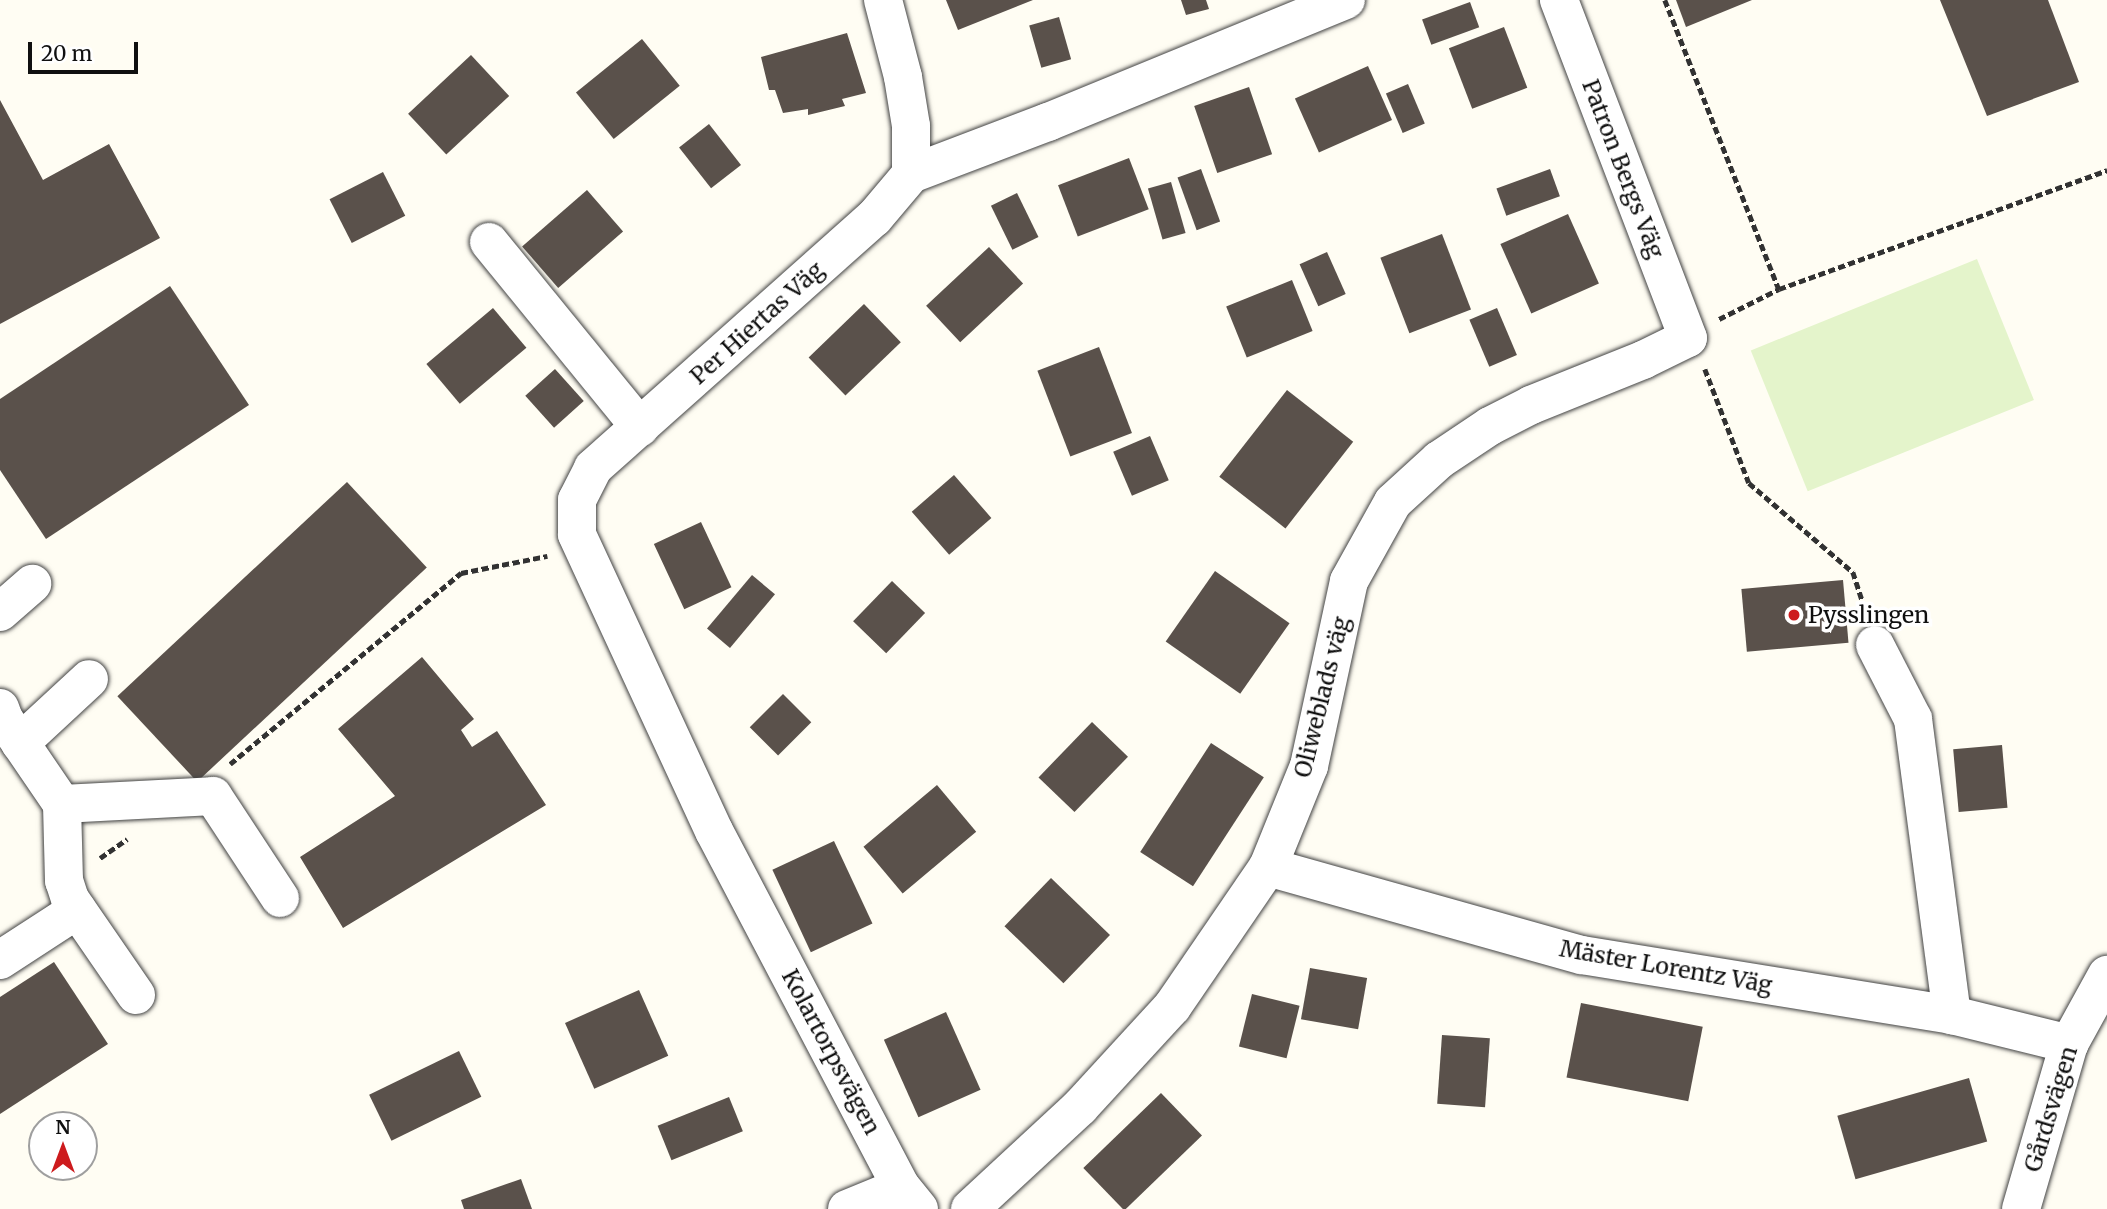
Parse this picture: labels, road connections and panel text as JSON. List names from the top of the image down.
{
  "streets": {
    "street": [
      "Patron Bergs Väg",
      "Per Hiertas Väg",
      "Oliweblads väg",
      "Mäster Lorentz Väg",
      "Kolartorpsvägen",
      "Gårdsvägen"
    ]
  },
  "crossings": [
    ["Patron Bergs Väg", "Oliweblads väg"],
    ["Per Hiertas Väg", "Kolartorpsvägen"],
    ["Oliweblads väg", "Mäster Lorentz Väg"],
    ["Mäster Lorentz Väg", "Gårdsvägen"]
  ],
  "places": ["Pysslingen"],
  "scale_bar": "20 m",
  "north": "top"
}
